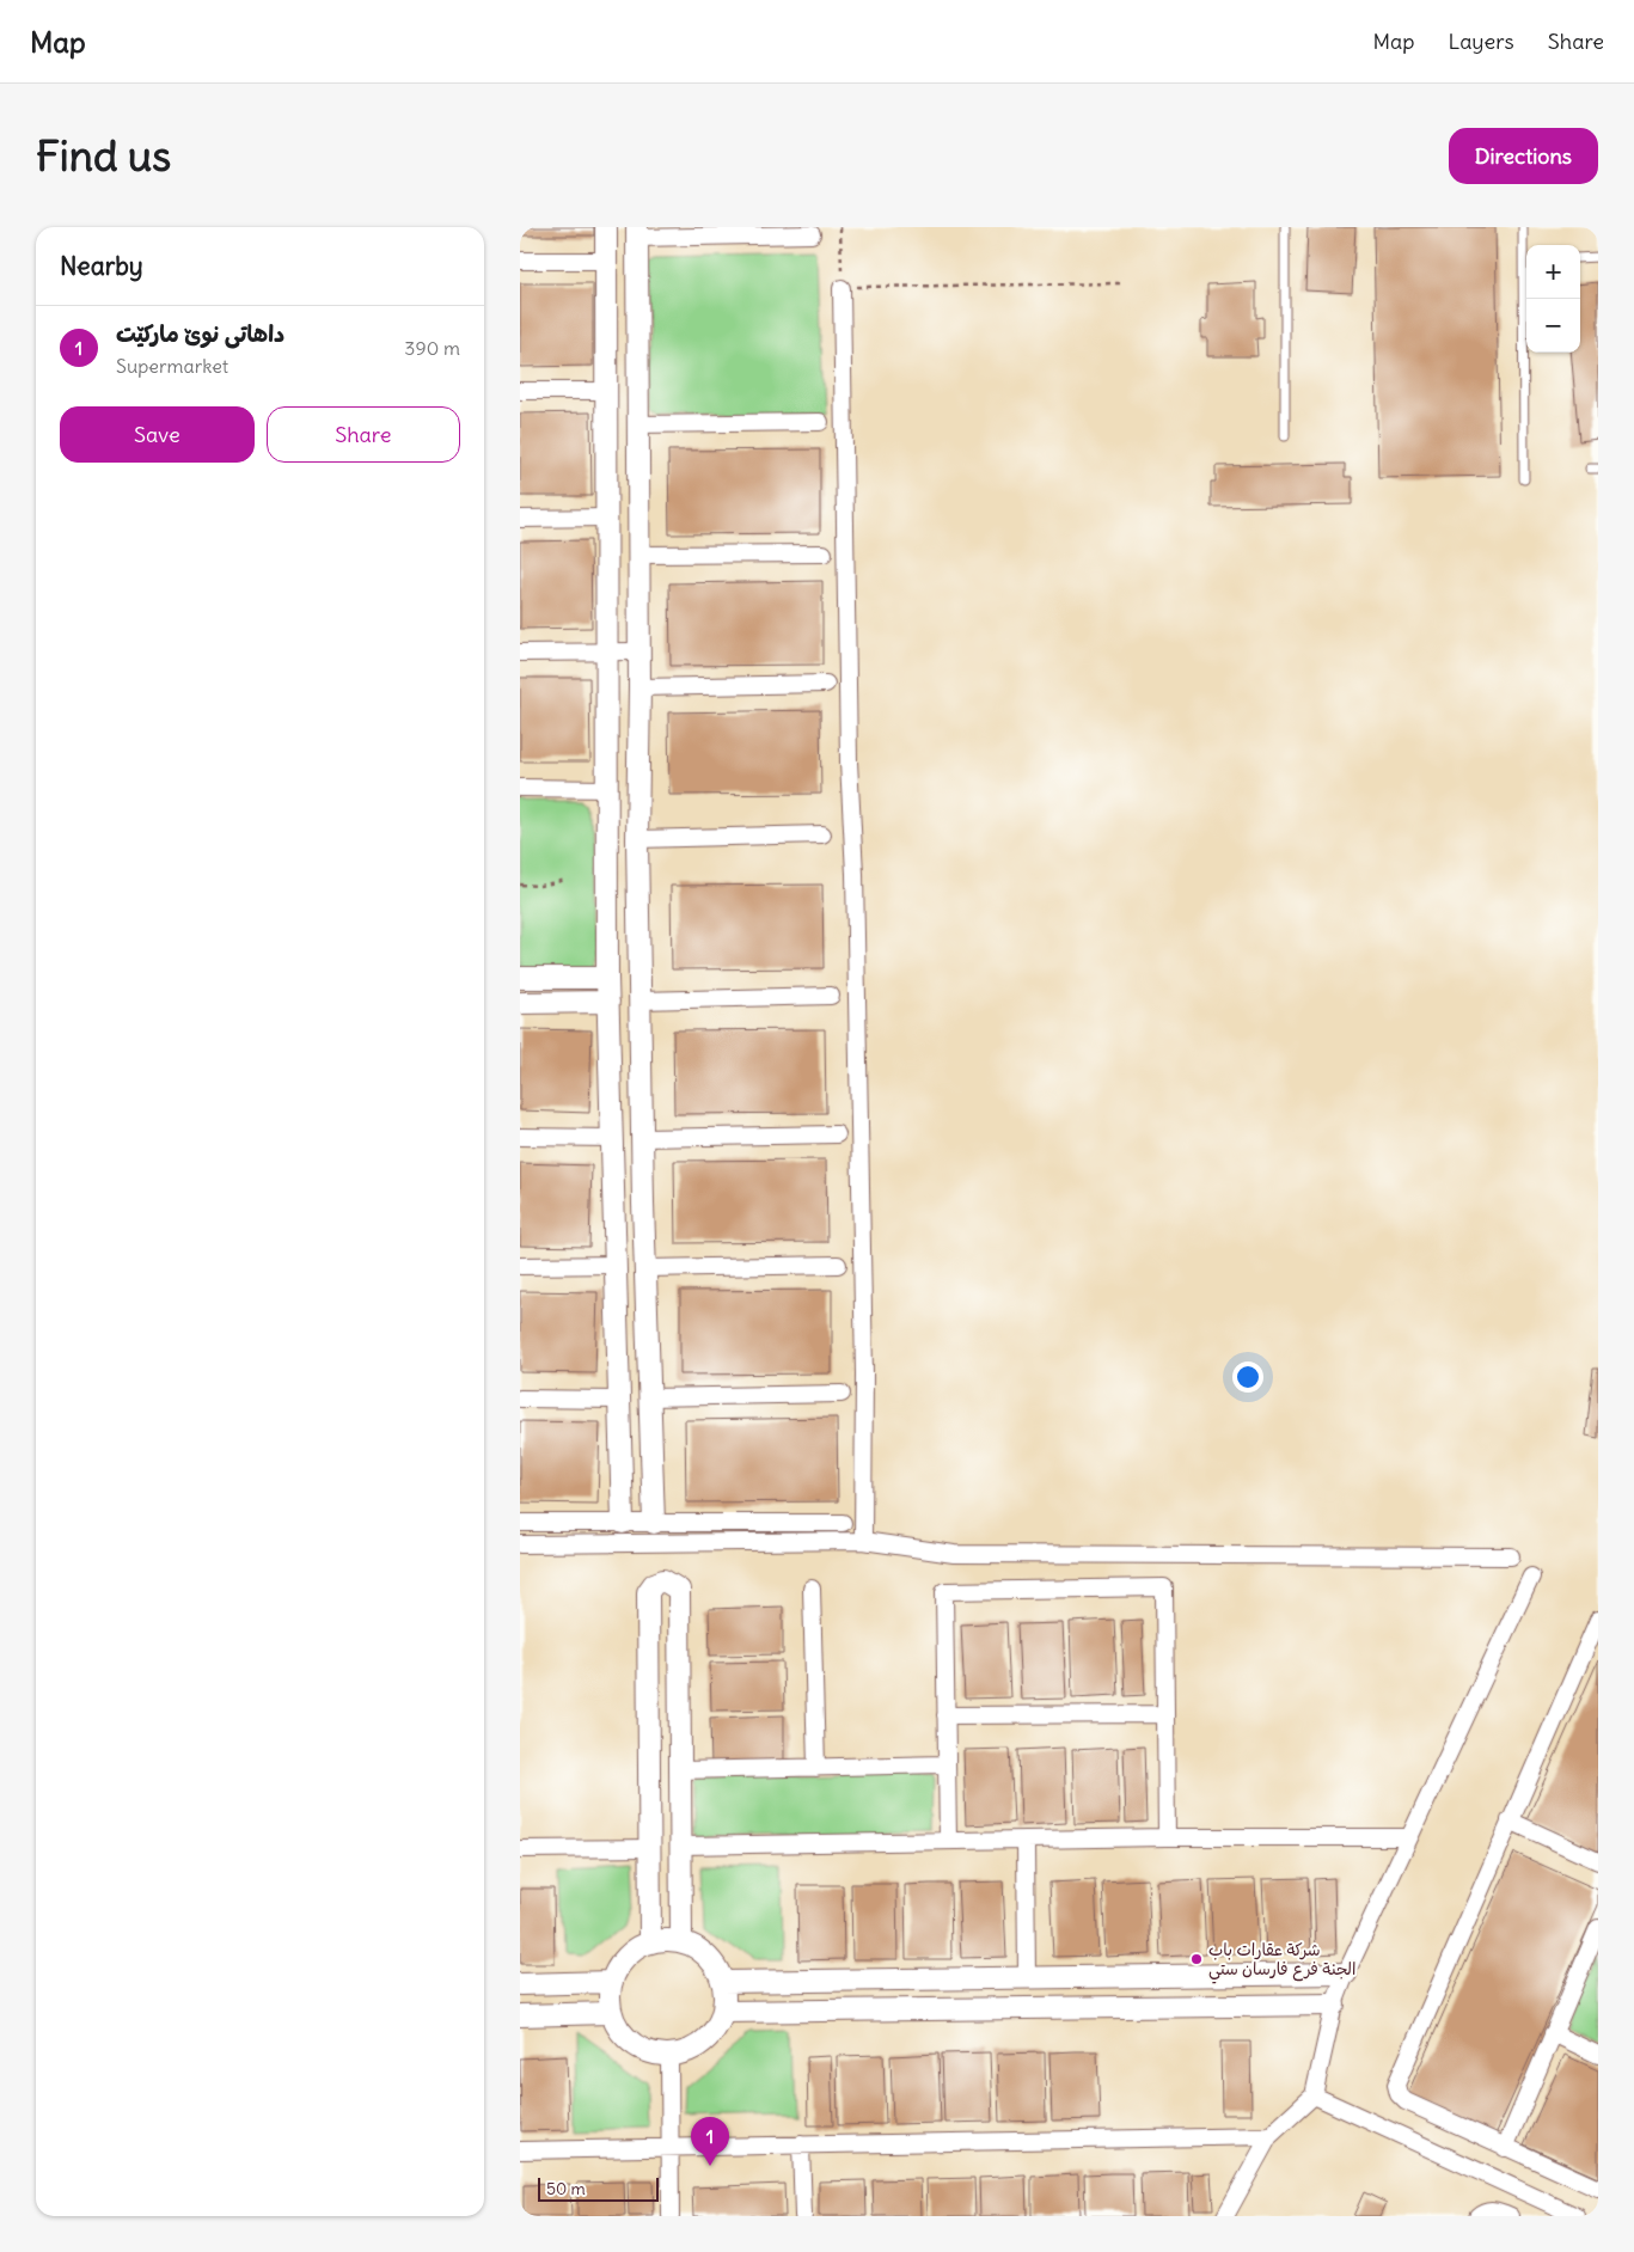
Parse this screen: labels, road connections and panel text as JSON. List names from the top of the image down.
{
  "places": ["شرکة عقارات باب الجنة فرع فارسان ستي"],
  "scale_bar": "50 m",
  "page": {
    "header": "Map",
    "nav": ["Map", "Layers", "Share"],
    "buttons": [
      "Directions",
      ["Save", "Share"]
    ],
    "title": "Find us",
    "heading": "Nearby",
    "map_buttons": ["+", "−"],
    "list": [
      {
        "mark": "1",
        "name": "داهاتی نوێ مارکێت",
        "note": "Supermarket",
        "value": "390 m"
      }
    ],
    "pins": "1",
    "scale": "50 m"
  }
}
